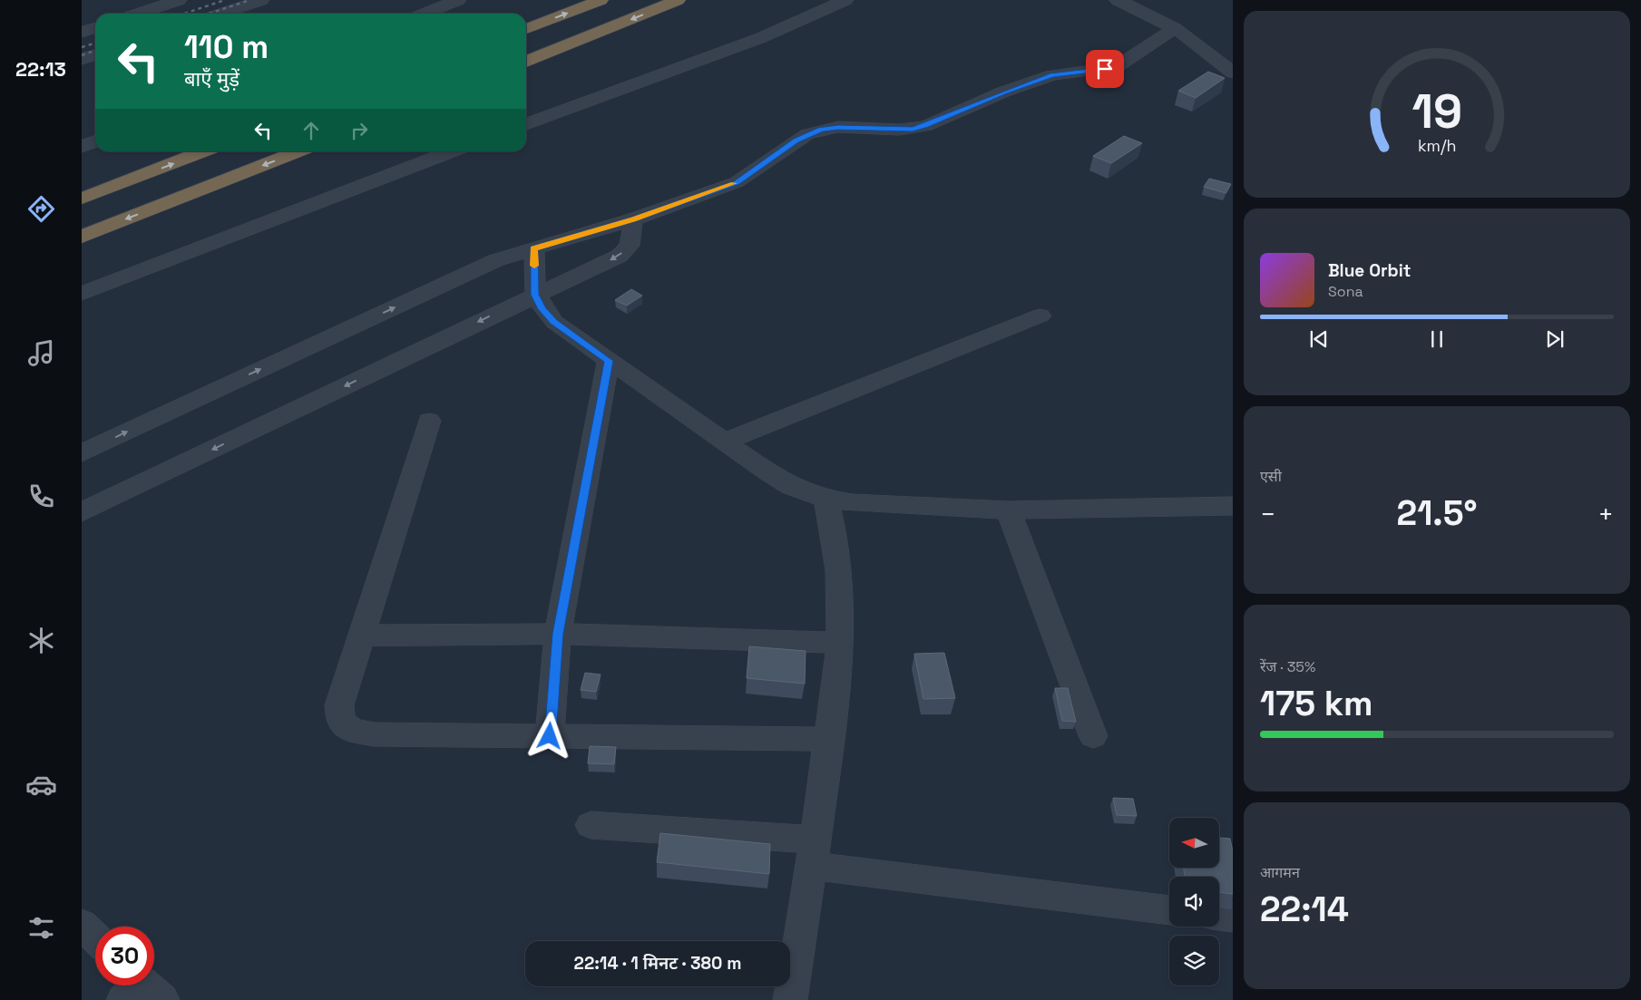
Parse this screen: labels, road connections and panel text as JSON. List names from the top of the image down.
{
  "north": "left",
  "page": {
    "tabs": "22:13",
    "turn": ["110 m", "बाएँ मुड़ें"],
    "song": ["Blue Orbit", "Sona"],
    "tile": [
      "एसी",
      ["रेंज · 35%", "175 km"],
      ["आगमन", "22:14"]
    ],
    "heat": ["−", "21.5°", "+"],
    "limit": "30",
    "trip": "22:14 · 1 मिनट · 380 m",
    "gauge": ["19", "km/h"]
  }
}
